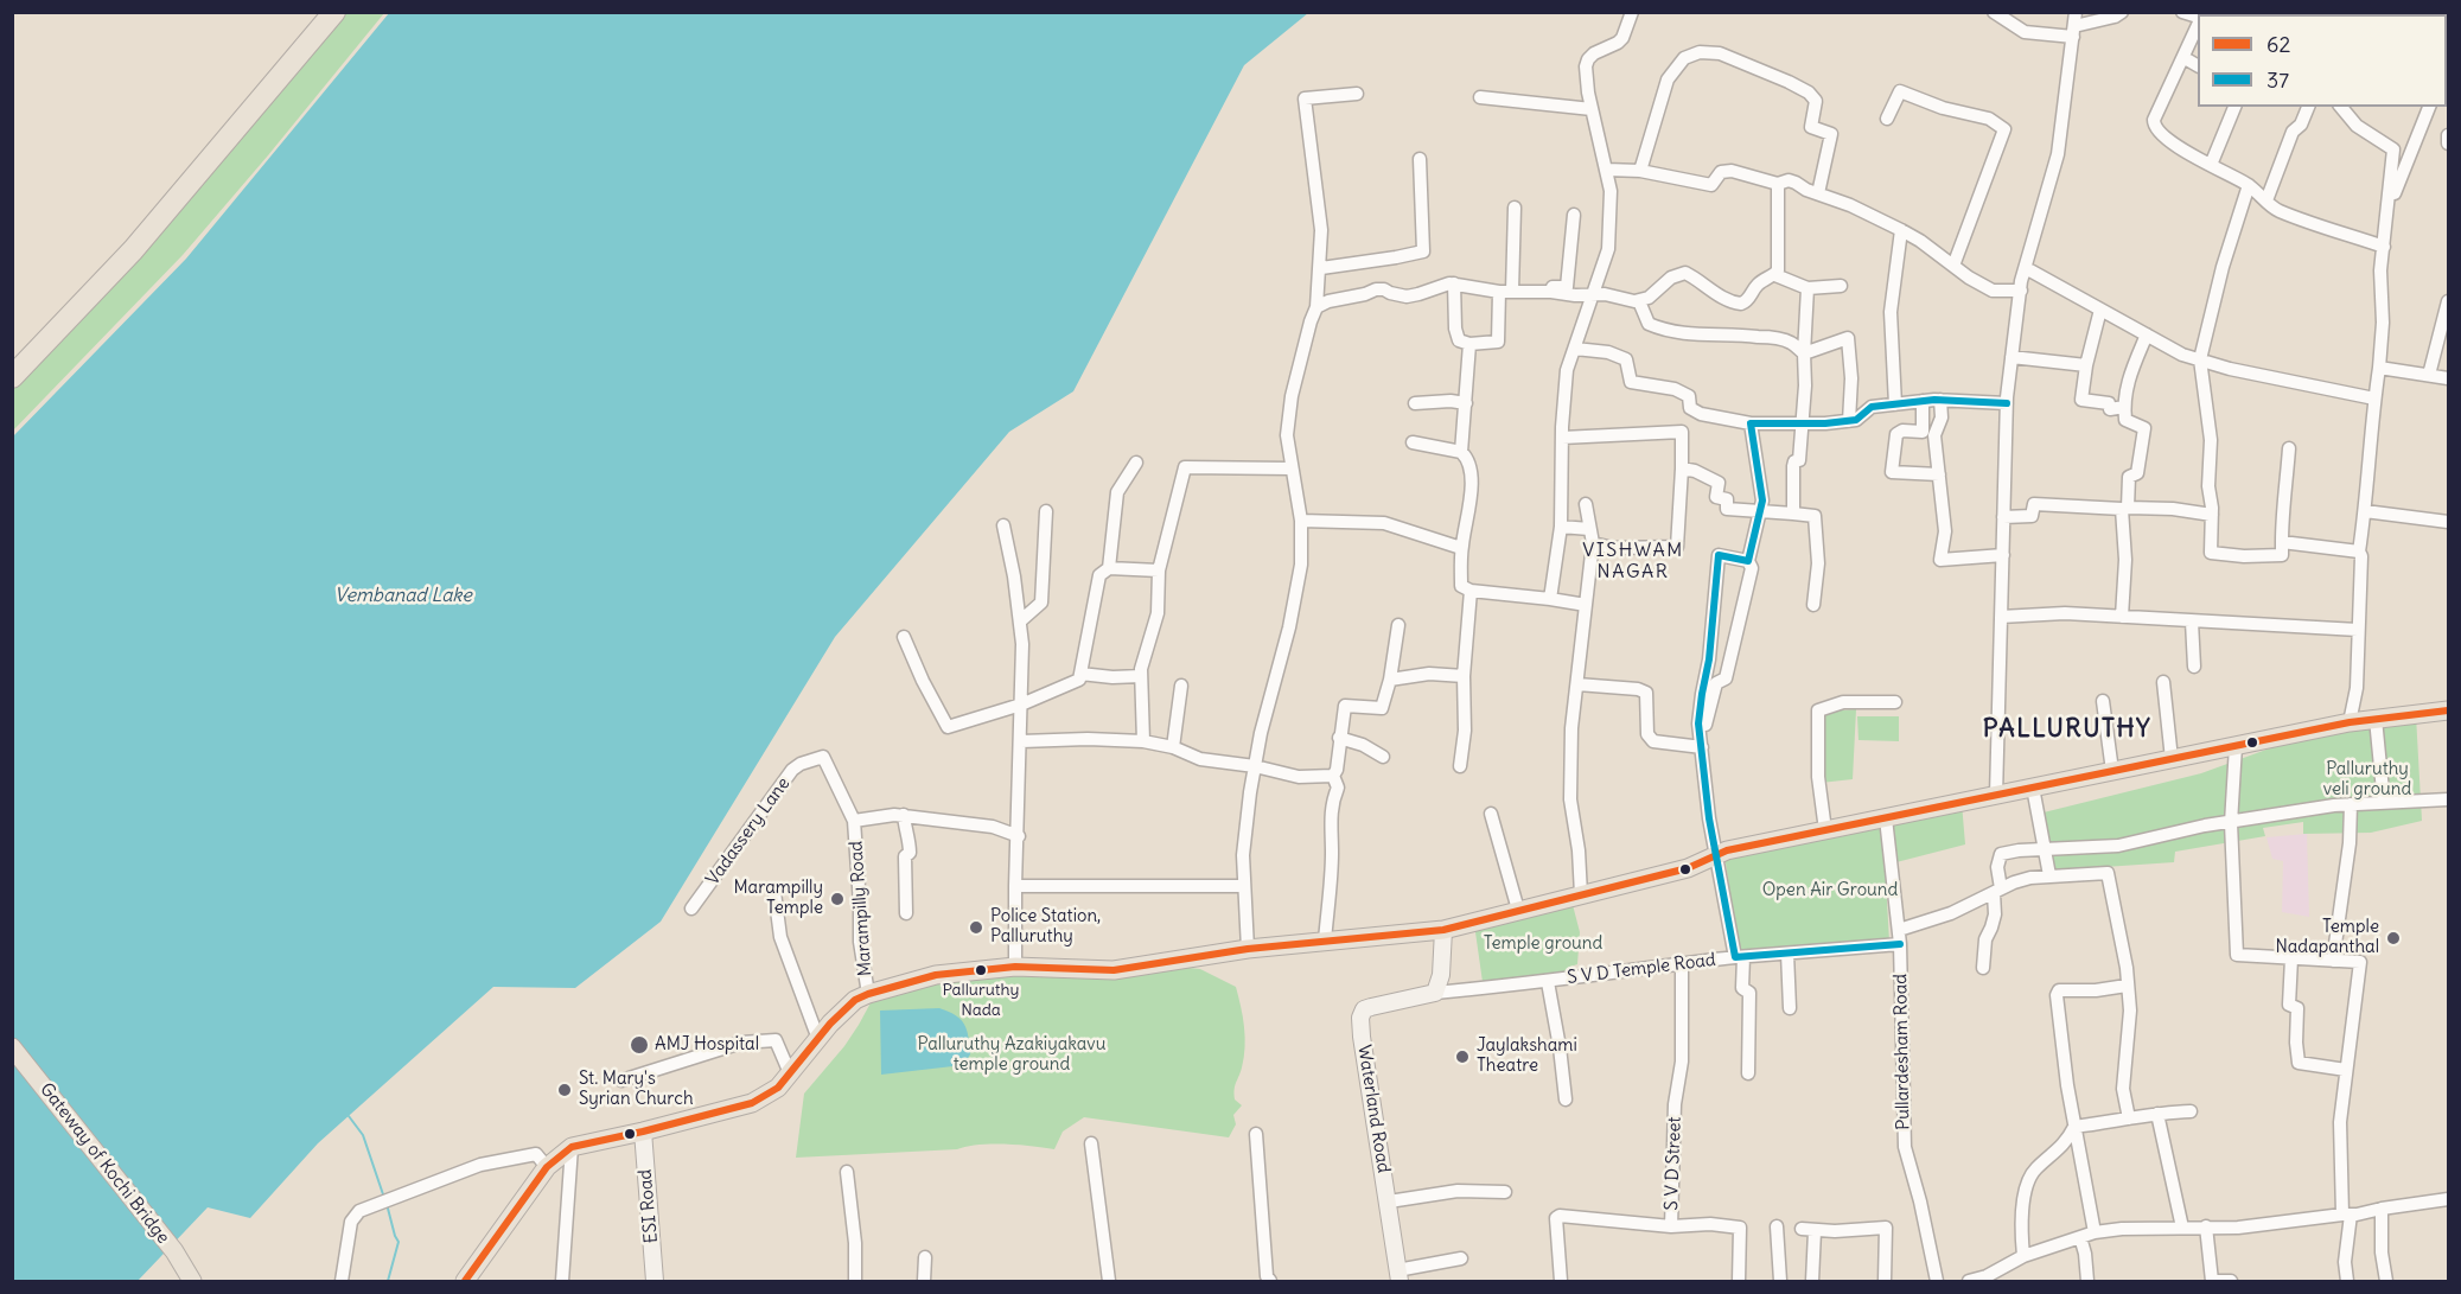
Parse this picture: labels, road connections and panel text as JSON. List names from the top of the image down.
{
  "streets": {
    "main road": ["Waterland Road", "Gateway of Kochi Bridge", "ESI Road"],
    "street": [
      "Vadassery Lane",
      "Marampilly Road",
      "S V D Temple Road",
      "Pullardesham Road",
      "S V D Street"
    ]
  },
  "crossings": [
    ["Vadassery Lane", "Marampilly Road"],
    ["S V D Temple Road", "Pullardesham Road"],
    ["S V D Temple Road", "Waterland Road"],
    ["S V D Temple Road", "S V D Street"]
  ],
  "districts": ["VISHWAM NAGAR", "PALLURUTHY"],
  "water": ["Vembanad Lake"],
  "parks": [
    "Palluruthy veli ground",
    "Open Air Ground",
    "Temple ground",
    "Palluruthy Azakiyakavu temple ground"
  ],
  "places": [
    "Marampilly Temple",
    "Police Station, Palluruthy",
    "Temple Nadapanthal",
    "Palluruthy Nada",
    "AMJ Hospital",
    "Jaylakshami Theatre",
    "St. Mary's Syrian Church"
  ],
  "lines": ["transit line 37", "transit line 62"],
  "legend": ["62", "37"]
}
